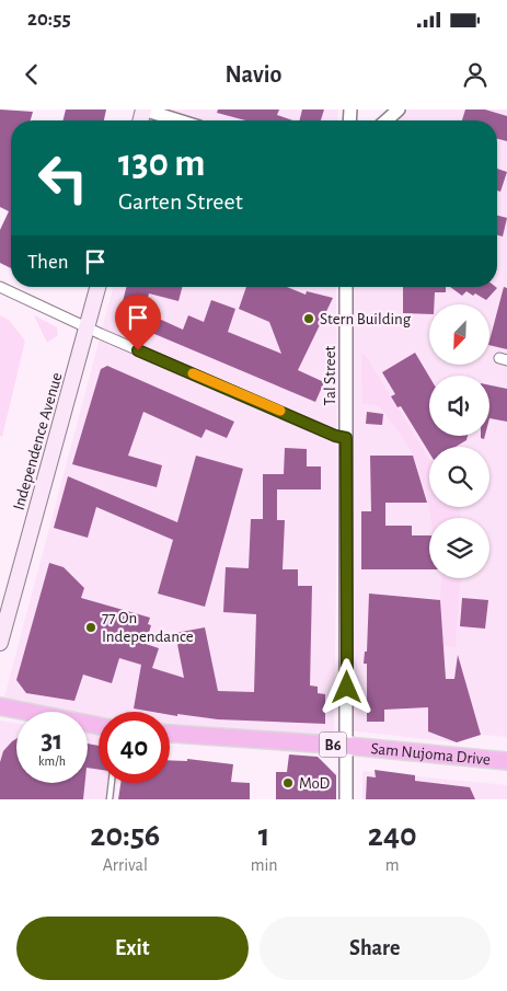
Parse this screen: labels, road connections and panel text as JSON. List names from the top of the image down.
{
  "streets": {
    "highway": ["B6", "Sam Nujoma Drive"],
    "main road": ["Independence Avenue"],
    "street": ["Tal Street"]
  },
  "crossings": [
    ["Tal Street", "Sam Nujoma Drive"]
  ],
  "places": ["Stern Building", "77 On Independance", "MoD"],
  "north": "bottom left",
  "page": {
    "status": "20:55",
    "header": "Navio",
    "turn": ["130 m", "Garten Street"],
    "then": "Then",
    "speed": "31 km/h",
    "limit": "40",
    "eta": [
      "20:56",
      "Arrival",
      "1",
      "min",
      "240",
      "m"
    ],
    "buttons": ["Exit", "Share"]
  }
}
